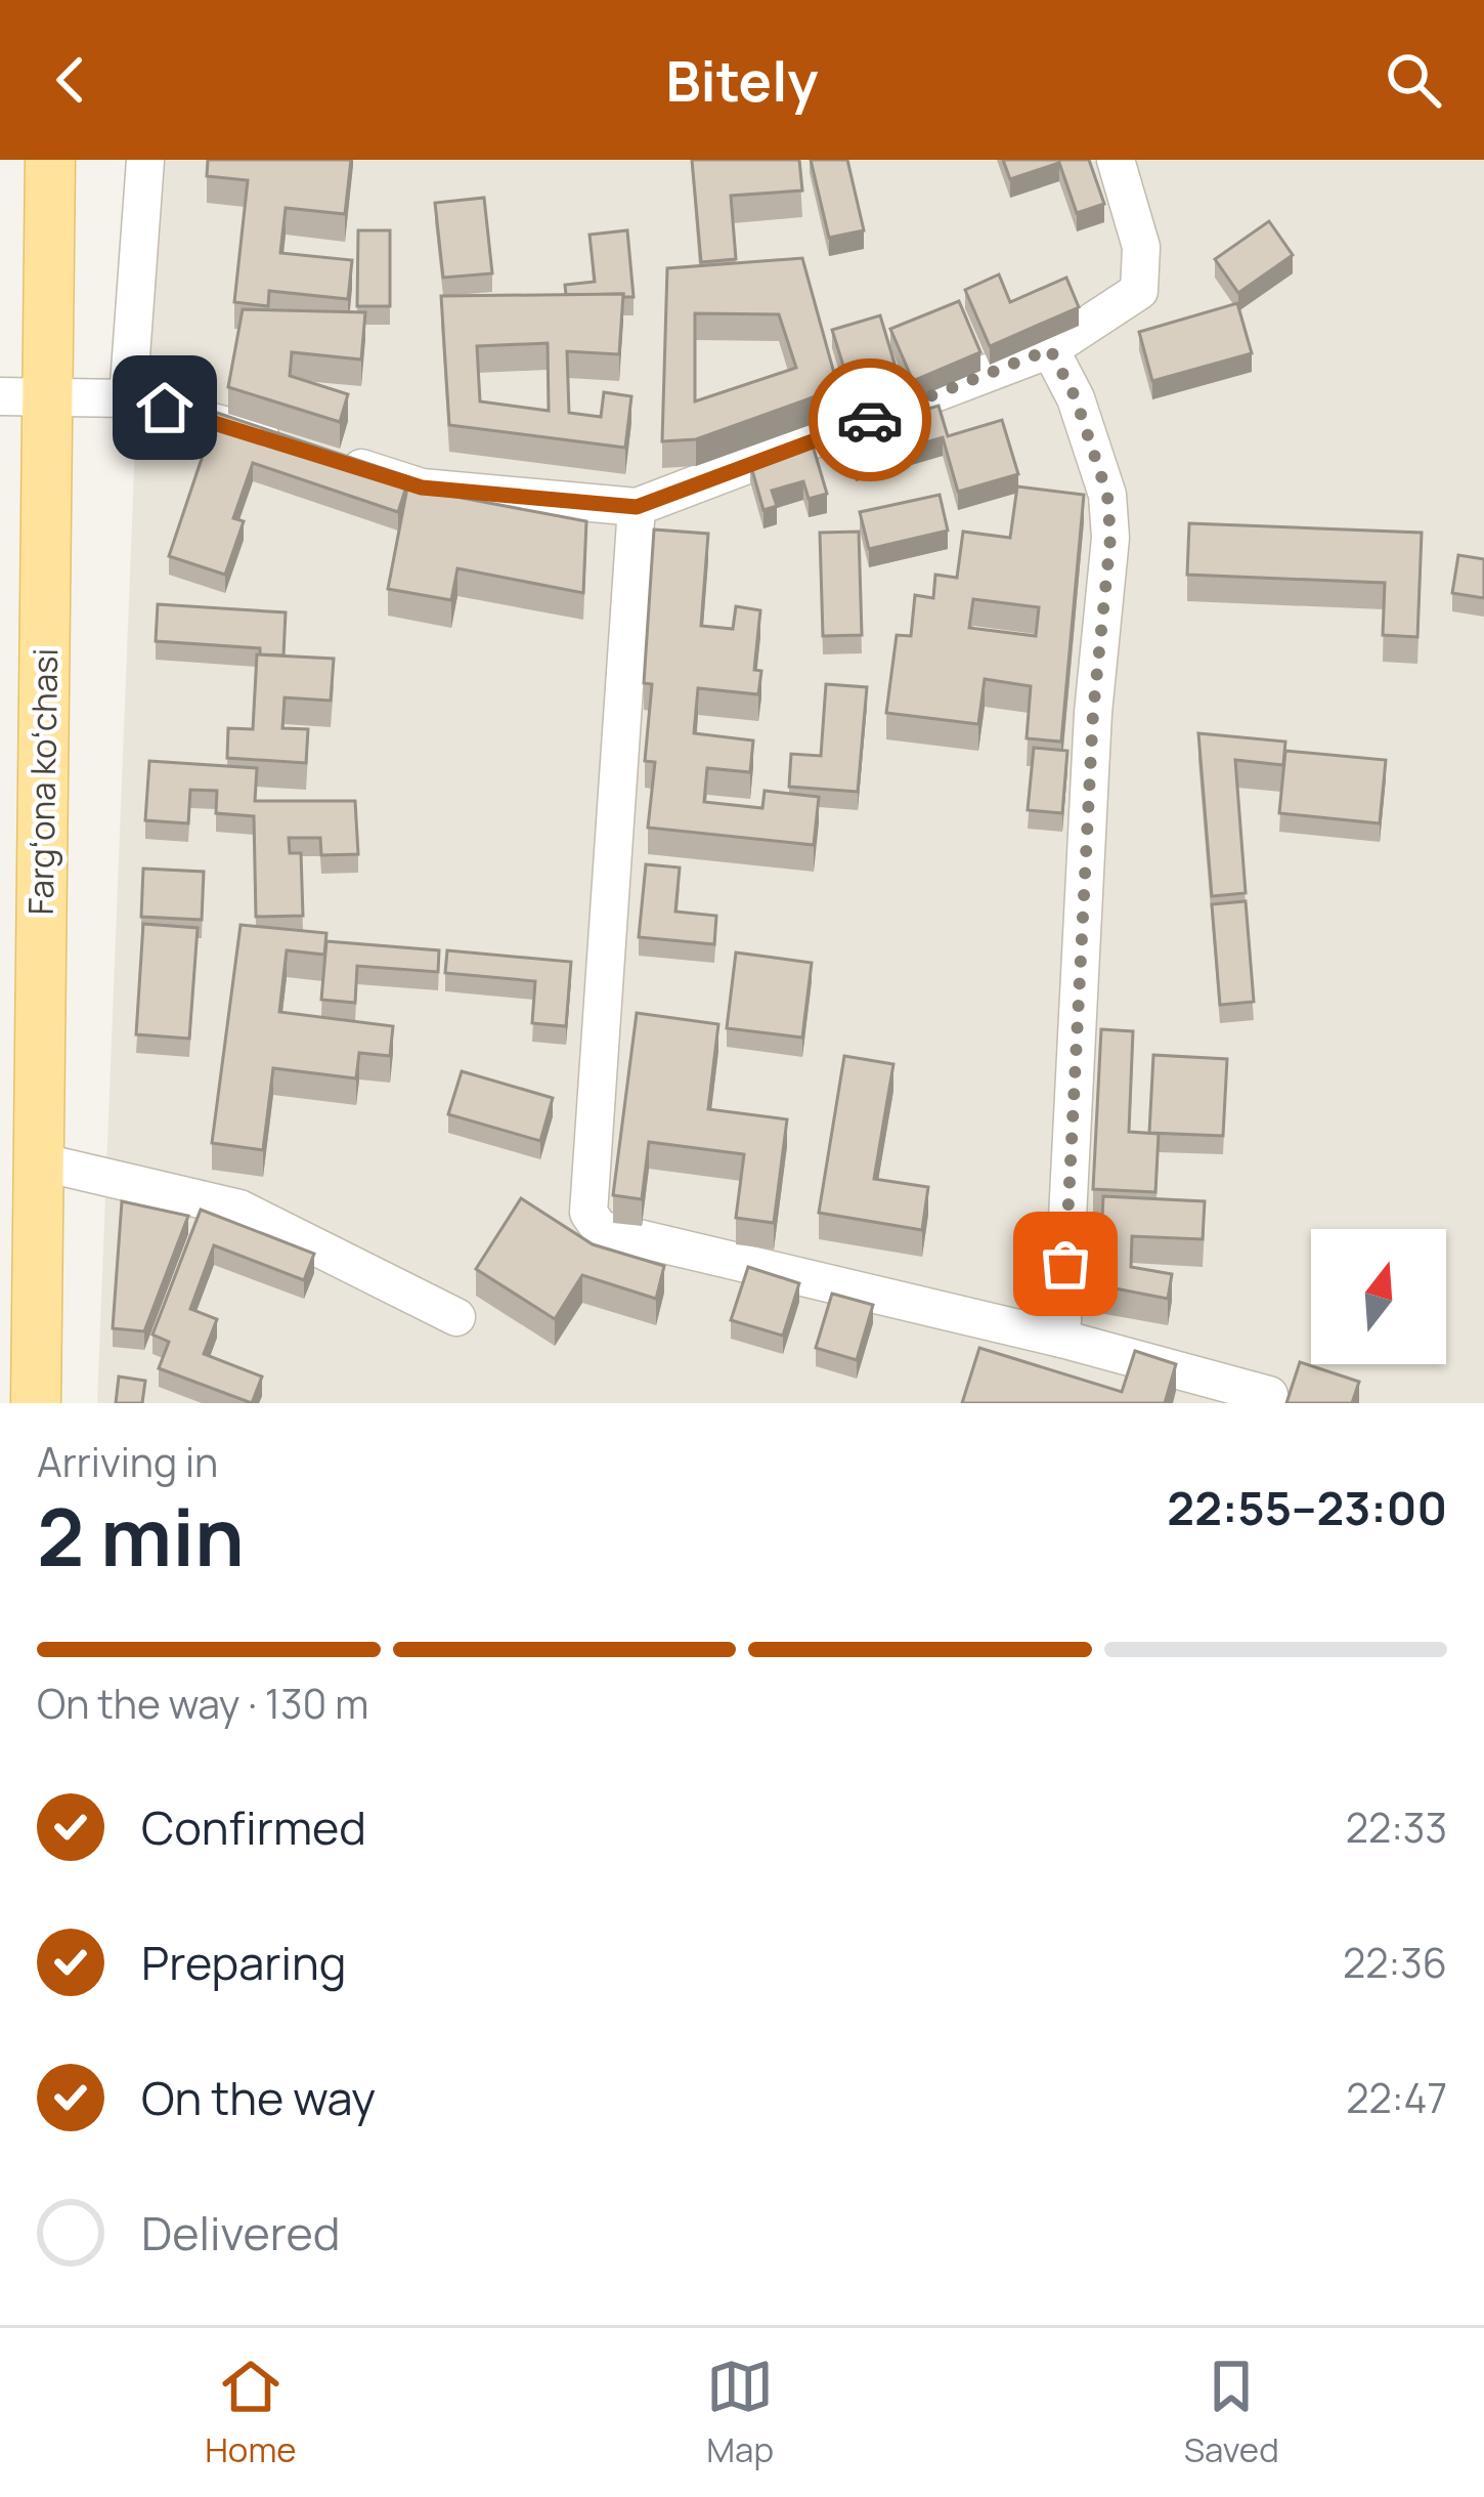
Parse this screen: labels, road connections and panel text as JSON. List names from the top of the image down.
{
  "streets": {
    "main road": ["Fargʻona koʻchasi"]
  },
  "north": "top",
  "page": {
    "header": "Bitely",
    "heading": ["2 min", "Arriving in", "22:55–23:00"],
    "bar": "On the way · 130 m",
    "list": [
      ["Confirmed", "22:33"],
      ["Preparing", "22:36"],
      ["On the way", "22:47"],
      "Delivered"
    ],
    "tabs": ["Home", "Map", "Saved"]
  }
}
